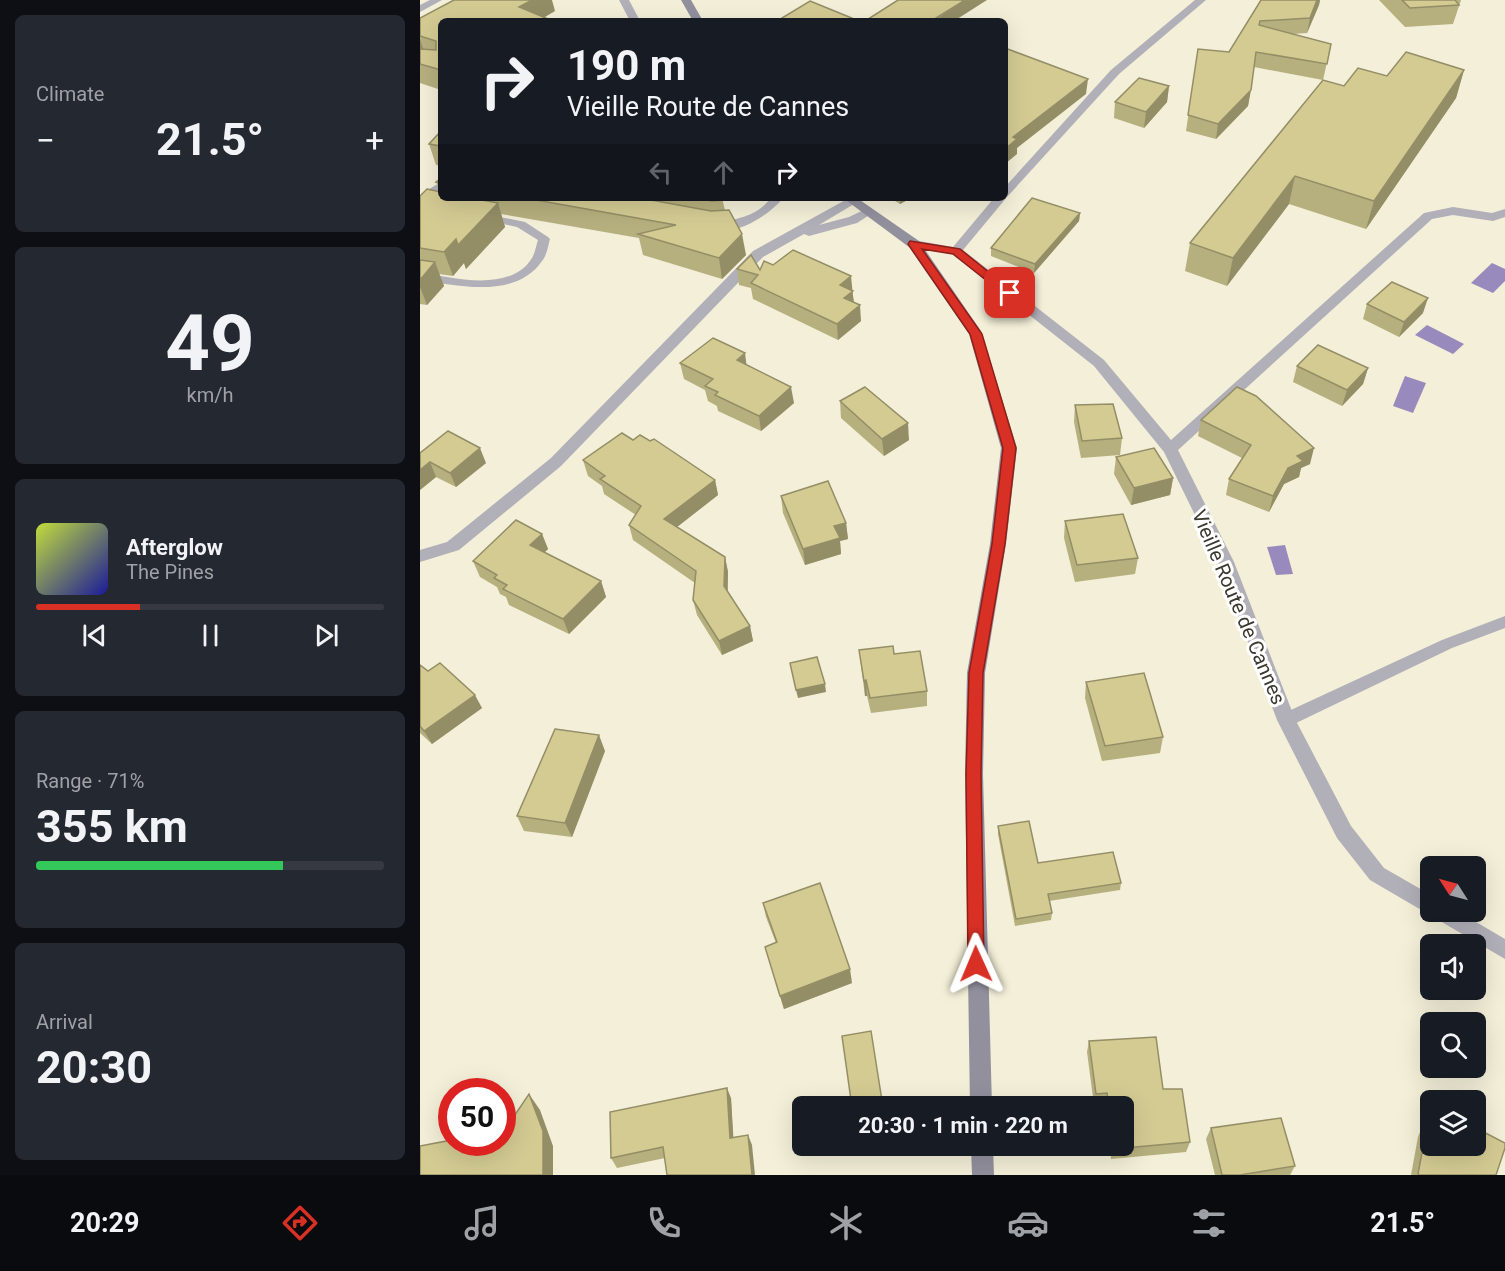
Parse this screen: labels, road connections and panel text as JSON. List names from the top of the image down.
{
  "streets": {
    "street": ["Vieille Route de Cannes"]
  },
  "north": "top left",
  "page": {
    "tile": [
      "Climate",
      ["49", "km/h"],
      ["Range · 71%", "355 km"],
      ["Arrival", "20:30"]
    ],
    "turn": ["190 m", "Vieille Route de Cannes"],
    "heat": ["−", "21.5°", "+"],
    "song": ["Afterglow", "The Pines"],
    "limit": "50",
    "trip": "20:30 · 1 min · 220 m",
    "tabs": ["20:29", "21.5°"]
  }
}
